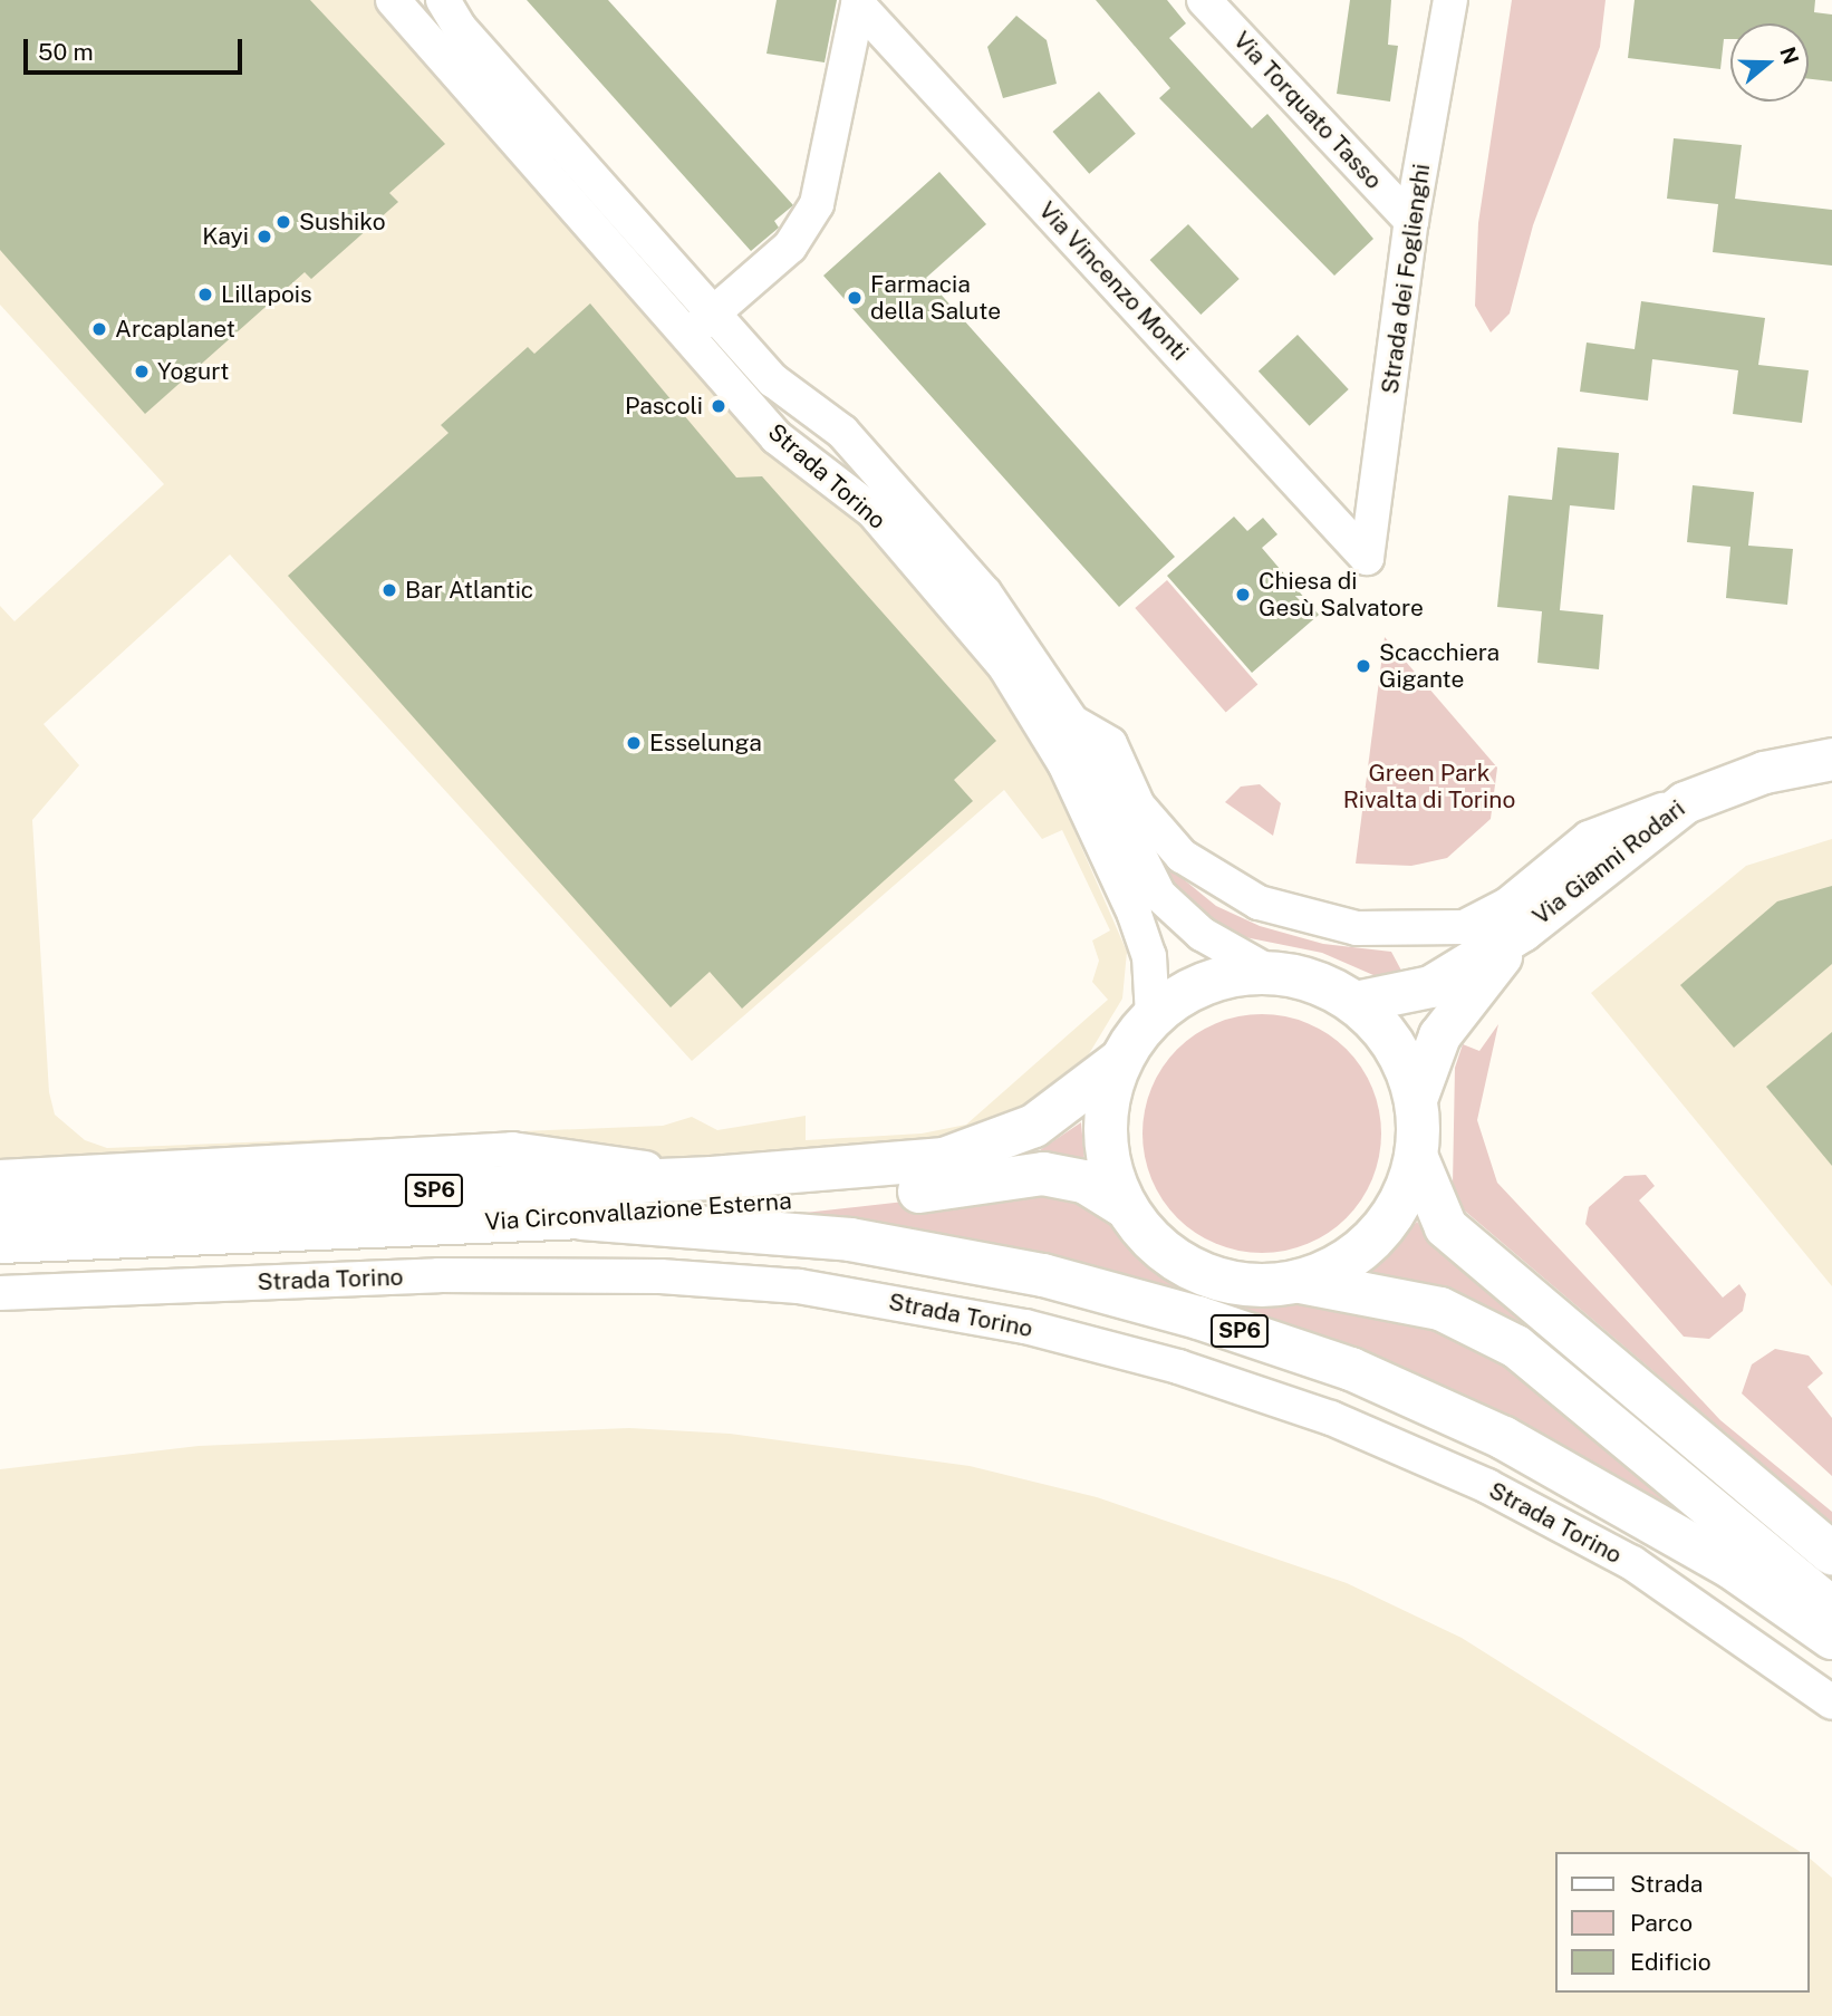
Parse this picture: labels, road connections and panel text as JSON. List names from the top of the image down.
{
  "streets": {
    "main road": ["SP6", "Via Circonvallazione Esterna"],
    "street": [
      "Via Torquato Tasso",
      "Strada dei Foglienghi",
      "Via Vincenzo Monti",
      "Strada Torino",
      "Via Gianni Rodari"
    ]
  },
  "crossings": [
    ["Via Torquato Tasso", "Strada dei Foglienghi"],
    ["Strada dei Foglienghi", "Via Vincenzo Monti"],
    ["Strada Torino", "SP6"],
    ["Via Gianni Rodari", "SP6"],
    ["SP6", "Via Circonvallazione Esterna"]
  ],
  "parks": ["Green Park Rivalta di Torino"],
  "places": [
    "Sushiko",
    "Kayi",
    "Lillapois",
    "Farmacia della Salute",
    "Arcaplanet",
    "Yogurt",
    "Pascoli",
    "Bar Atlantic",
    "Chiesa di Gesù Salvatore",
    "Scacchiera Gigante",
    "Esselunga"
  ],
  "legend": ["Strada", "Parco", "Edificio"],
  "scale_bar": "50 m",
  "north": "right"
}
